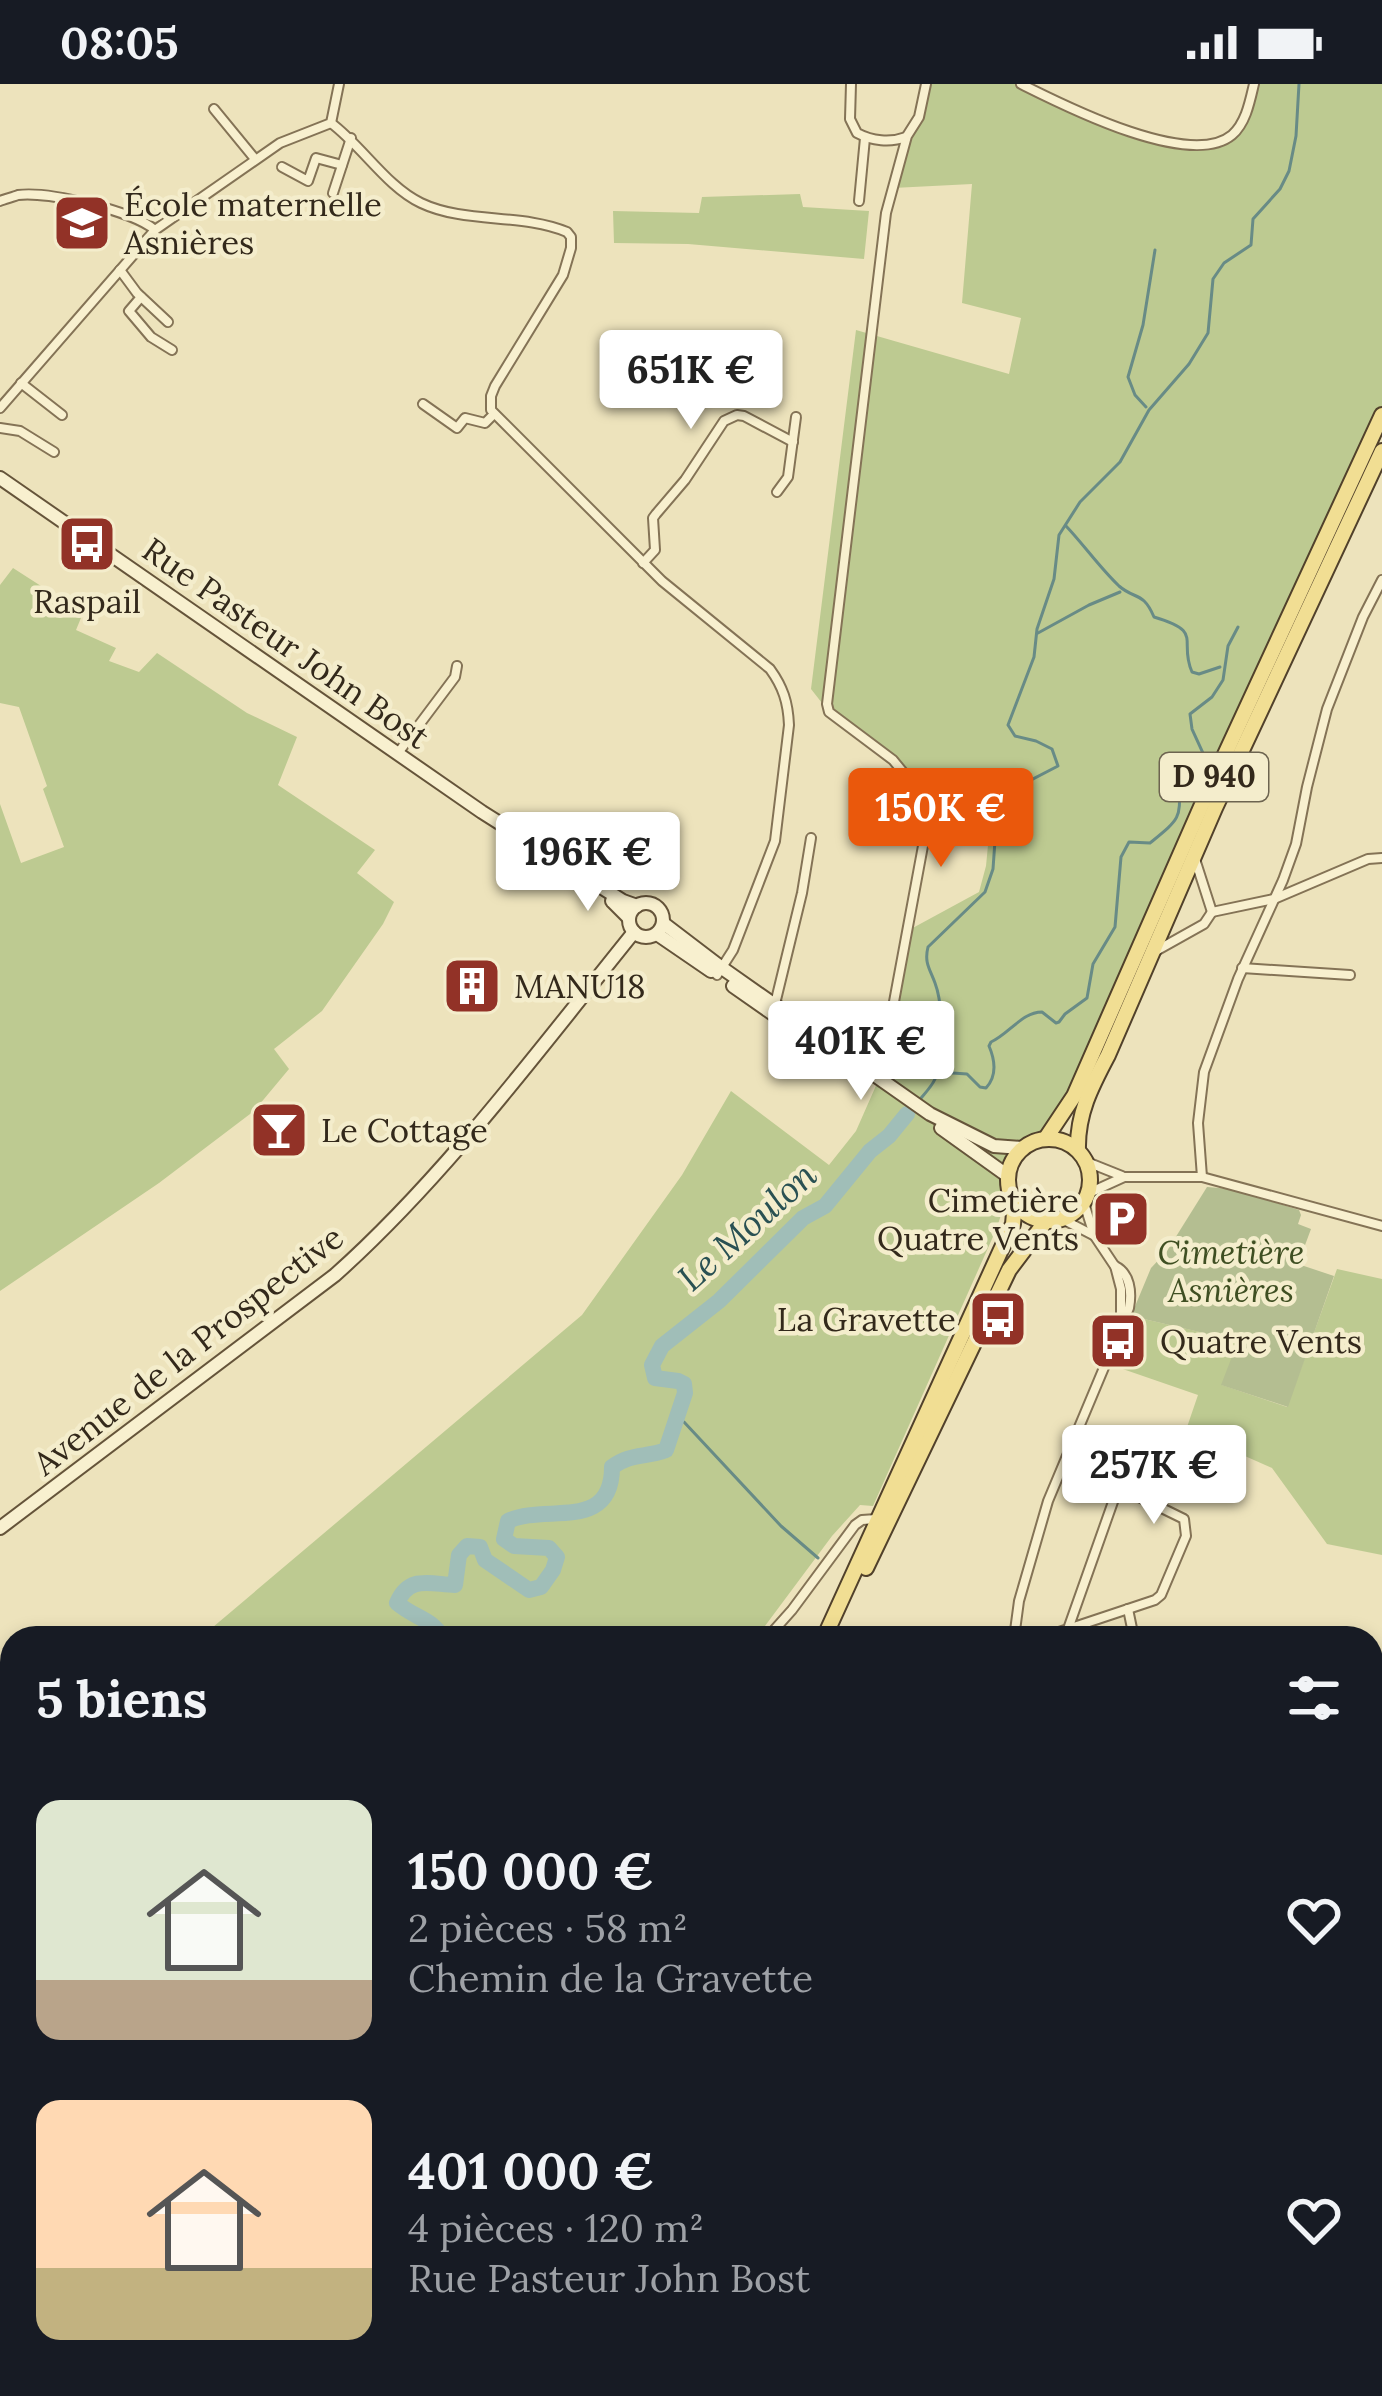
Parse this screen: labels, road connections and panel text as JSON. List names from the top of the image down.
{
  "streets": {
    "main road": ["Rue Pasteur John Bost", "D 940", "Avenue de la Prospective"]
  },
  "crossings": [
    ["Rue Pasteur John Bost", "Avenue de la Prospective"]
  ],
  "water": ["Le Moulon"],
  "parks": ["Cimetière Asnières"],
  "places": {
    "school or university": ["École maternelle Asnières"],
    "bus stop": ["Raspail", "La Gravette", "Quatre Vents"],
    "building": ["MANU18"],
    "bar": ["Le Cottage"],
    "parking": ["Cimetière Quatre Vents"]
  },
  "page": {
    "status": "08:05",
    "price": [
      "651K €",
      "150K €",
      "196K €",
      "401K €",
      "257K €"
    ],
    "heading": "5 biens",
    "list": [
      {
        "name": "150 000 €",
        "note": "2 pièces · 58 m² · Chemin de la Gravette"
      },
      {
        "name": "401 000 €",
        "note": "4 pièces · 120 m² · Rue Pasteur John Bost"
      }
    ]
  }
}
